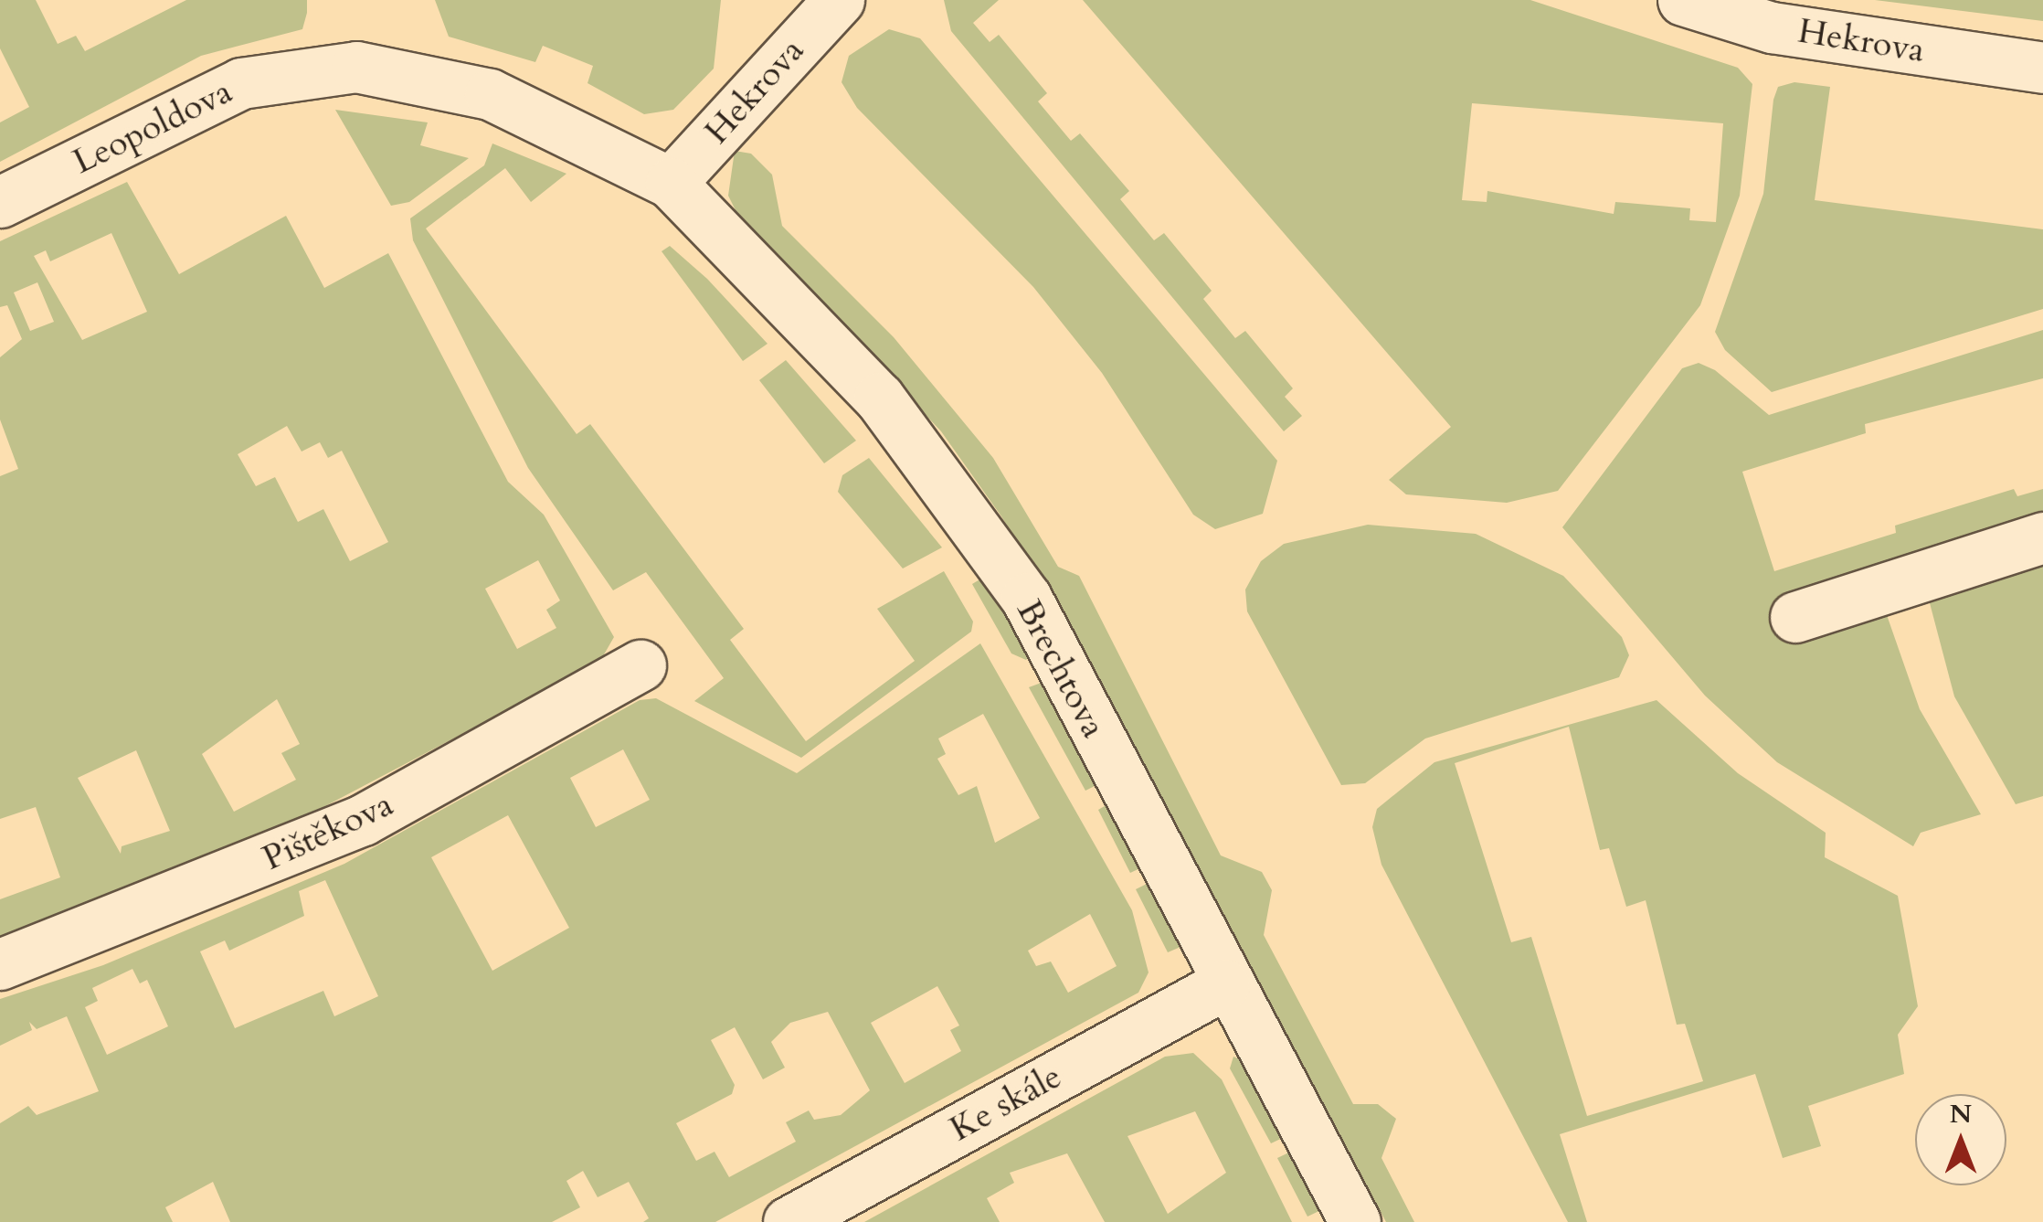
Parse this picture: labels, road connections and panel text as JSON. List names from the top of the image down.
{
  "streets": {
    "street": [
      "Hekrova",
      "Leopoldova",
      "Brechtova",
      "Pištěkova",
      "Ke skále"
    ]
  },
  "crossings": [
    ["Hekrova", "Leopoldova"],
    ["Hekrova", "Brechtova"],
    ["Leopoldova", "Brechtova"],
    ["Brechtova", "Ke skále"]
  ],
  "north": "top"
}
